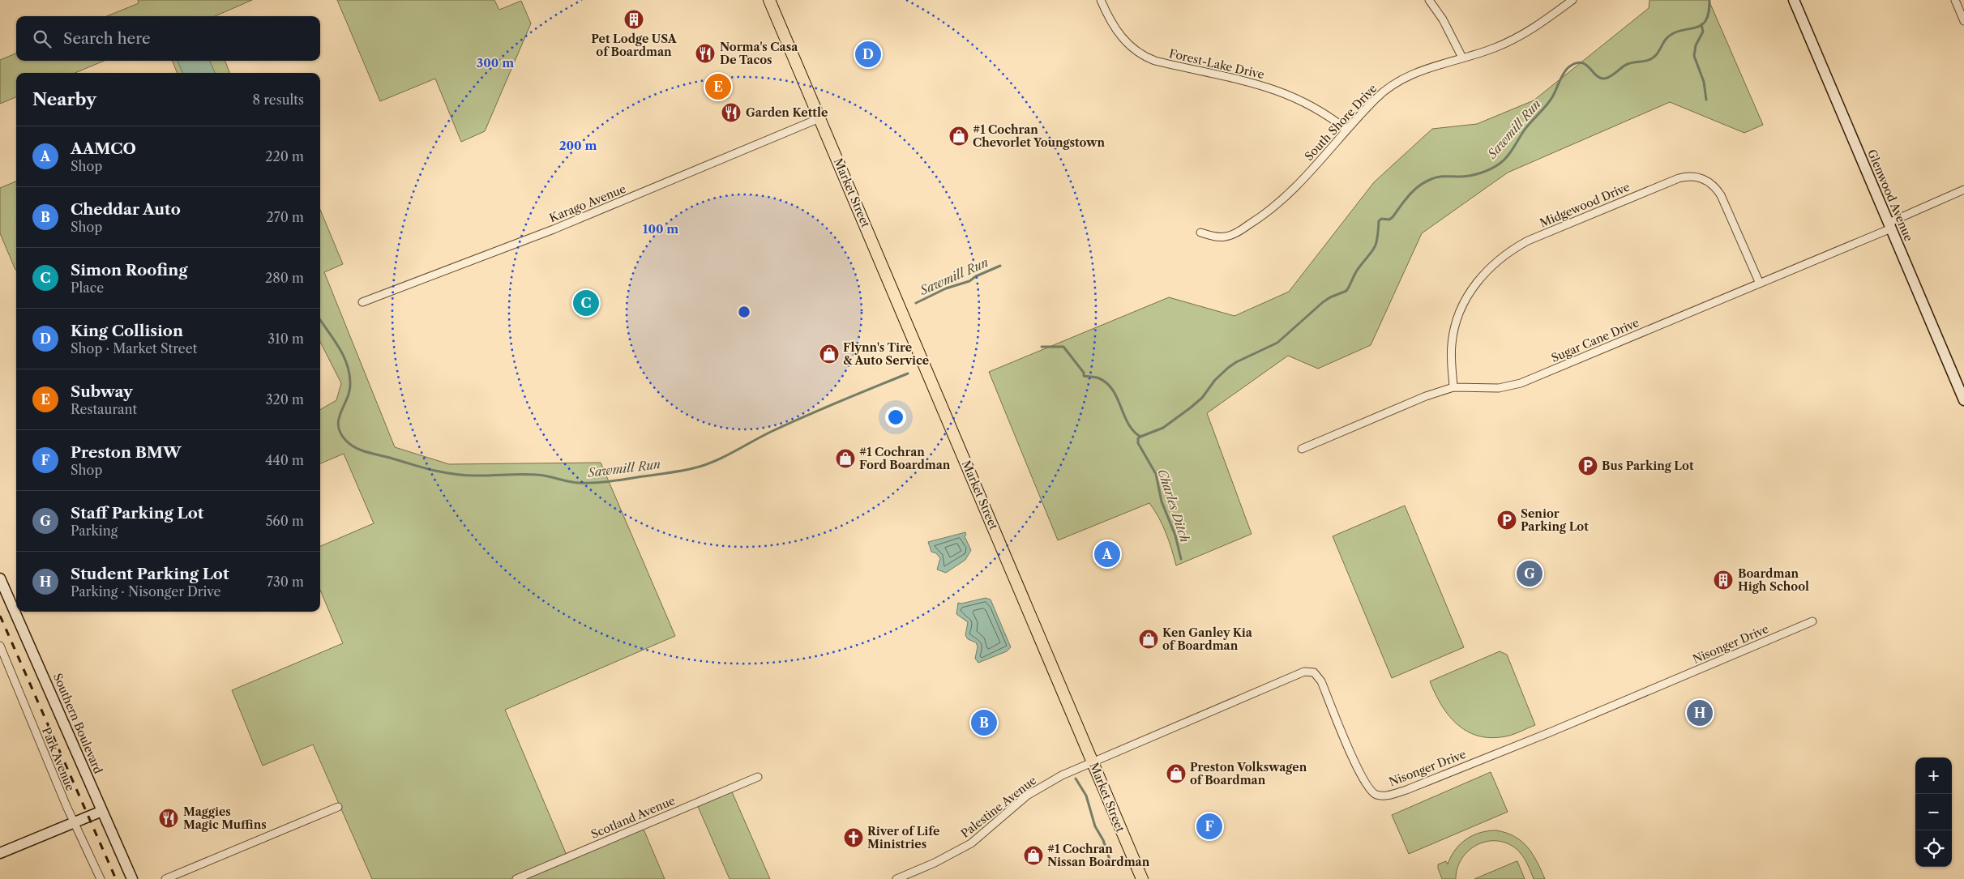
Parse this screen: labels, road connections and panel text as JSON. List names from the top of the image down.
{
  "streets": {
    "main road": ["Market Street"],
    "street": [
      "Forest-Lake Drive",
      "South Shore Drive",
      "Glenwood Avenue",
      "Karago Avenue",
      "Midgewood Drive",
      "Sugar Cane Drive",
      "Nisonger Drive",
      "Southern Boulevard",
      "Park Avenue",
      "Palestine Avenue",
      "Scotland Avenue"
    ]
  },
  "crossings": [
    ["Forest-Lake Drive", "South Shore Drive"],
    ["Market Street", "Karago Avenue"],
    ["Market Street", "Nisonger Drive"],
    ["Market Street", "Palestine Avenue"],
    ["Glenwood Avenue", "Sugar Cane Drive"],
    ["Midgewood Drive", "Sugar Cane Drive"],
    ["Nisonger Drive", "Palestine Avenue"]
  ],
  "water": ["Sawmill Run", "Charles Ditch"],
  "places": {
    "building": ["Pet Lodge USA of Boardman", "Boardman High School"],
    "restaurant": ["Norma's Casa De Tacos", "Garden Kettle", "Maggies Magic Muffins"],
    "shop": [
      "#1 Cochran Chevorlet Youngstown",
      "Flynn's Tire & Auto Service",
      "#1 Cochran Ford Boardman",
      "Ken Ganley Kia of Boardman",
      "Preston Volkswagen of Boardman",
      "#1 Cochran Nissan Boardman"
    ],
    "parking": ["Bus Parking Lot", "Senior Parking Lot"],
    "church": ["River of Life Ministries"]
  },
  "page": {
    "search": "Search here",
    "pins": [
      "D",
      "E",
      "C",
      "A",
      "G",
      "H",
      "B",
      "F"
    ],
    "heading": ["Nearby", "8 results"],
    "list": [
      {
        "mark": "A",
        "name": "AAMCO",
        "note": "Shop",
        "value": "220 m"
      },
      {
        "mark": "B",
        "name": "Cheddar Auto",
        "note": "Shop",
        "value": "270 m"
      },
      {
        "mark": "C",
        "name": "Simon Roofing",
        "note": "Place",
        "value": "280 m"
      },
      {
        "mark": "D",
        "name": "King Collision",
        "note": "Shop · Market Street",
        "value": "310 m"
      },
      {
        "mark": "E",
        "name": "Subway",
        "note": "Restaurant",
        "value": "320 m"
      },
      {
        "mark": "F",
        "name": "Preston BMW",
        "note": "Shop",
        "value": "440 m"
      },
      {
        "mark": "G",
        "name": "Staff Parking Lot",
        "note": "Parking",
        "value": "560 m"
      },
      {
        "mark": "H",
        "name": "Student Parking Lot",
        "note": "Parking · Nisonger Drive",
        "value": "730 m"
      }
    ],
    "map_buttons": ["+", "−"]
  },
  "rings": ["300 m", "200 m", "100 m"]
}
